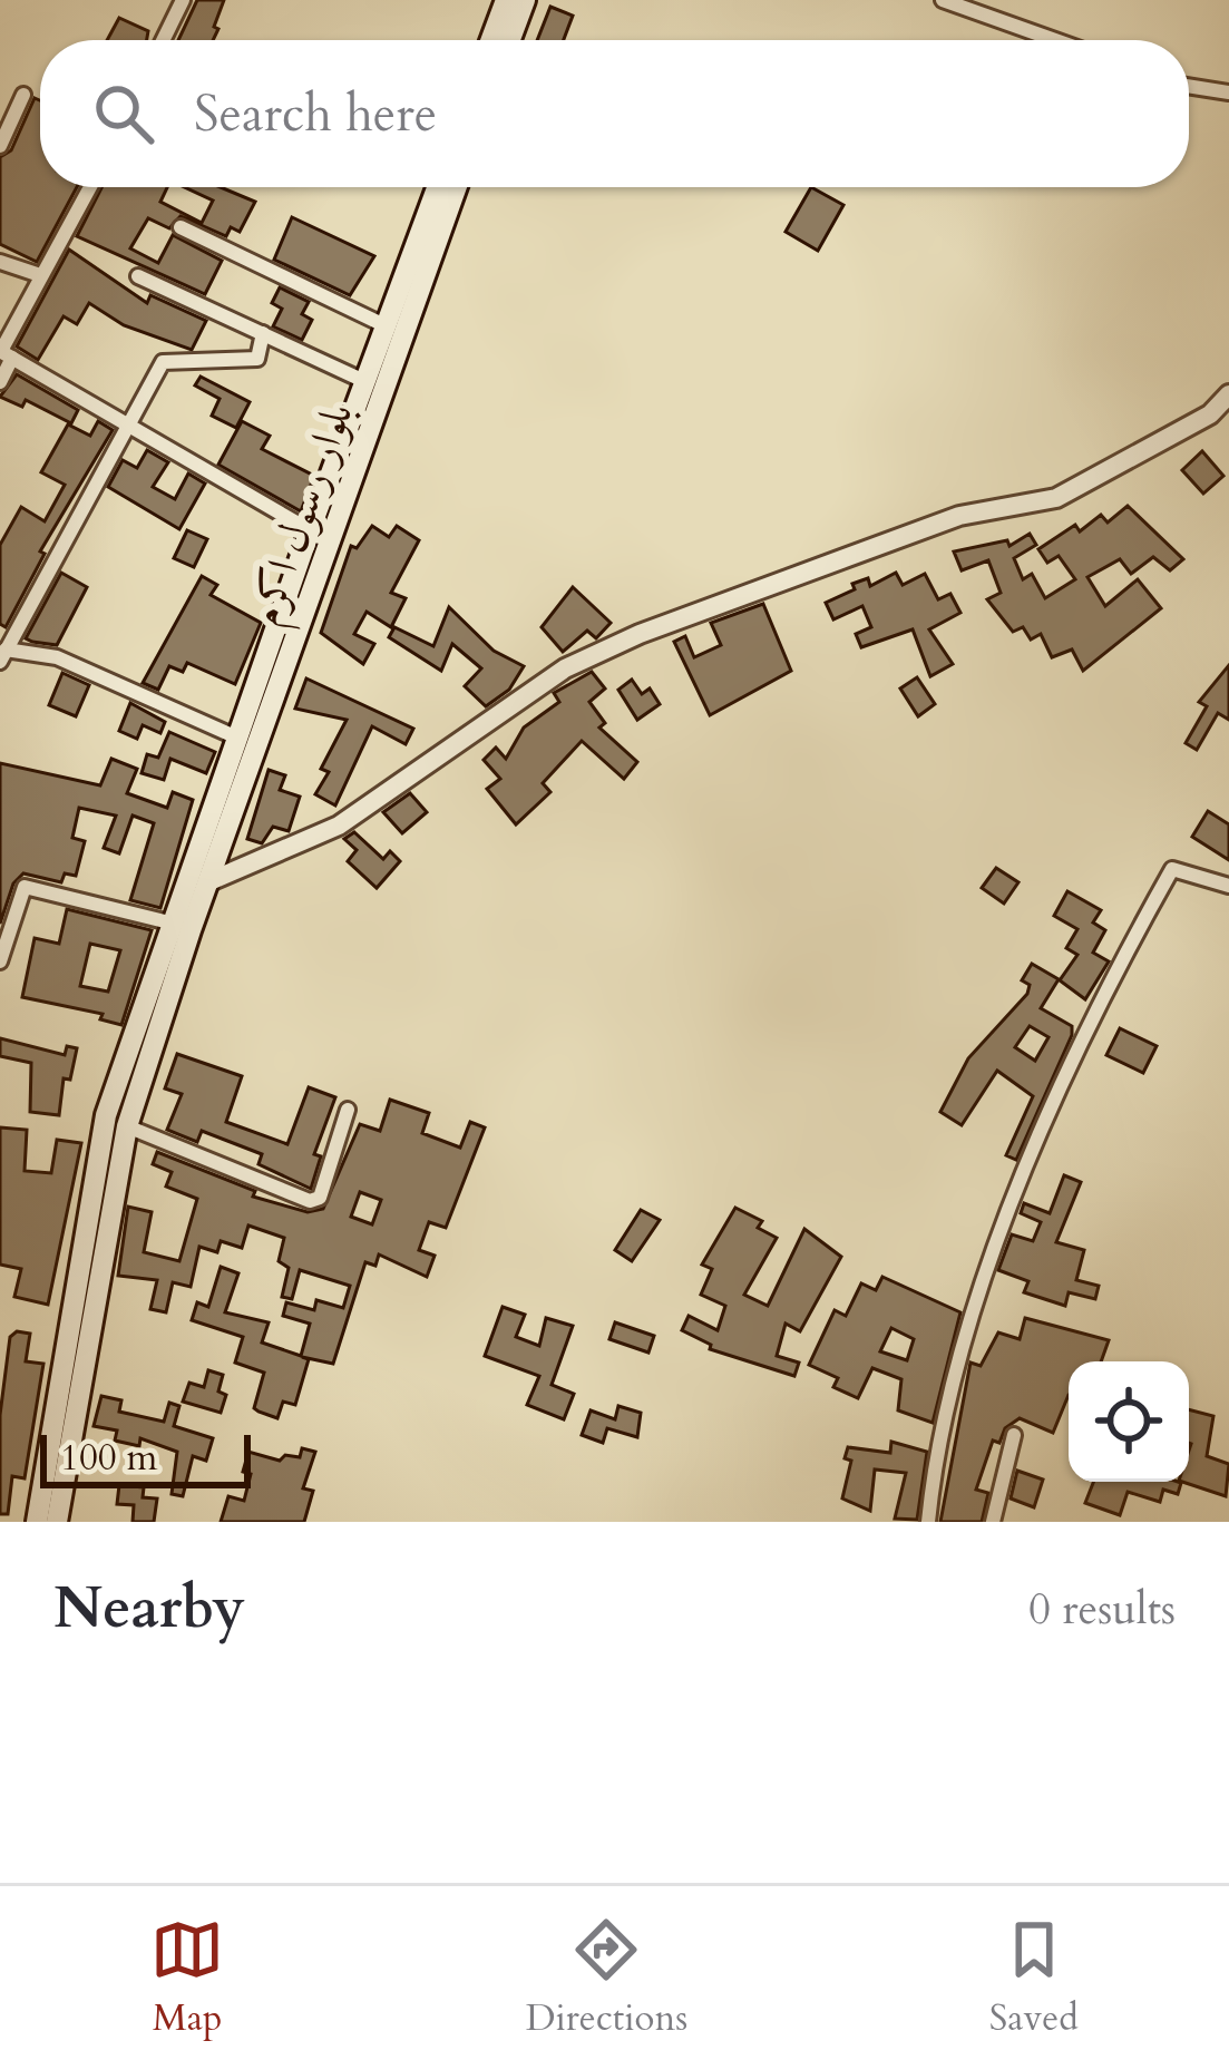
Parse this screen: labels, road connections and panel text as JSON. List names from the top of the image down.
{
  "streets": {
    "main road": ["بلوار رسول اکرم"]
  },
  "scale_bar": "100 m",
  "page": {
    "search": "Search here",
    "scale": "100 m",
    "heading": ["Nearby", "0 results"],
    "nav": ["Map", "Directions", "Saved"]
  }
}
